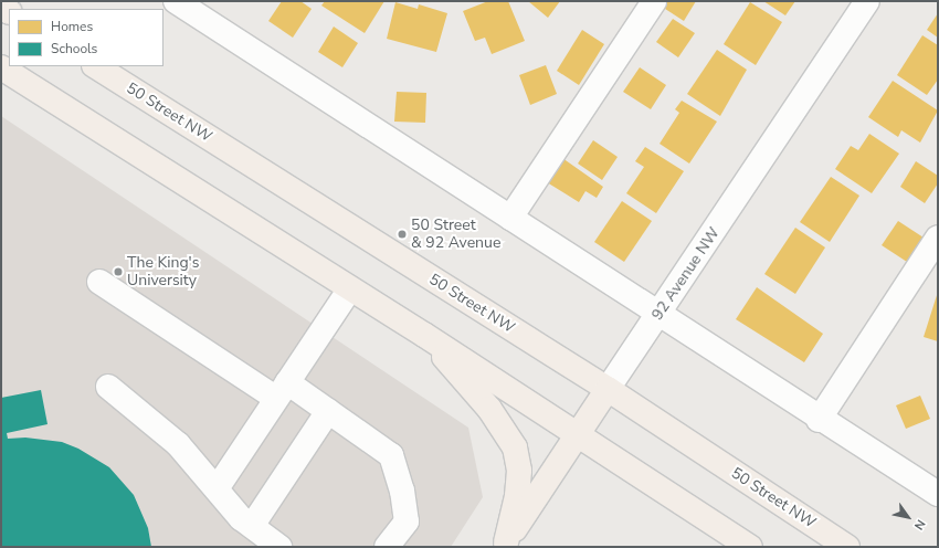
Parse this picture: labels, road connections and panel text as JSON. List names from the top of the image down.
{
  "streets": {
    "main road": ["50 Street NW", "92 Avenue NW"]
  },
  "crossings": [
    ["50 Street NW", "92 Avenue NW"]
  ],
  "places": ["50 Street & 92 Avenue", "The King's University"],
  "legend": ["Homes", "Schools"],
  "north": "bottom right"
}
